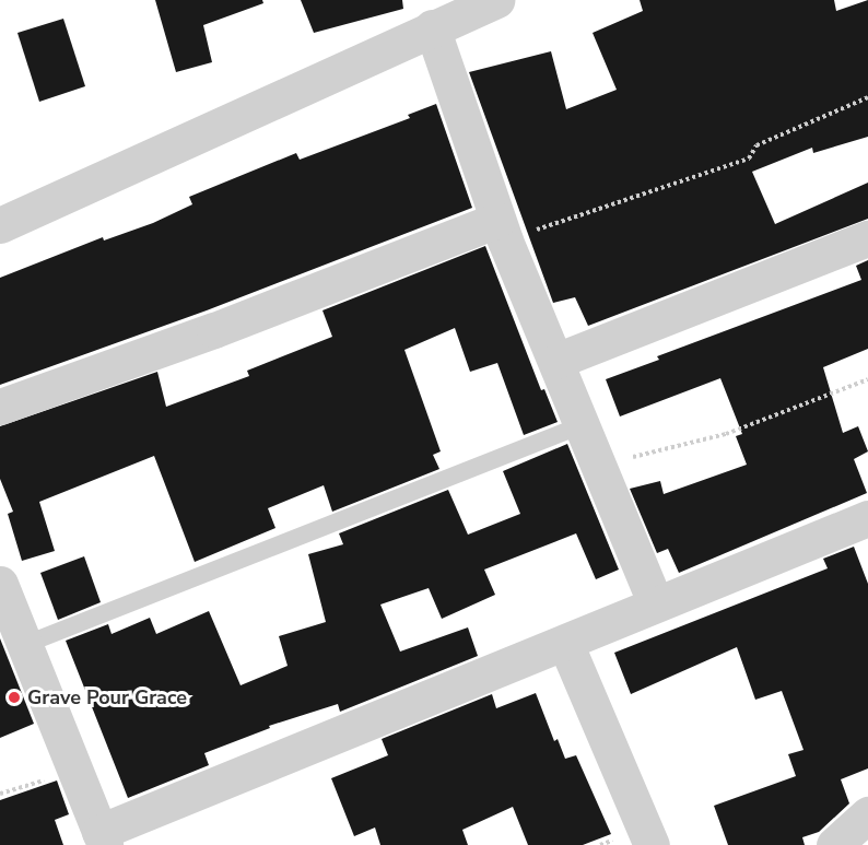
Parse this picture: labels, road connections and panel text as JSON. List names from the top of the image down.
{
  "places": ["Grave Pour Grace"]
}
